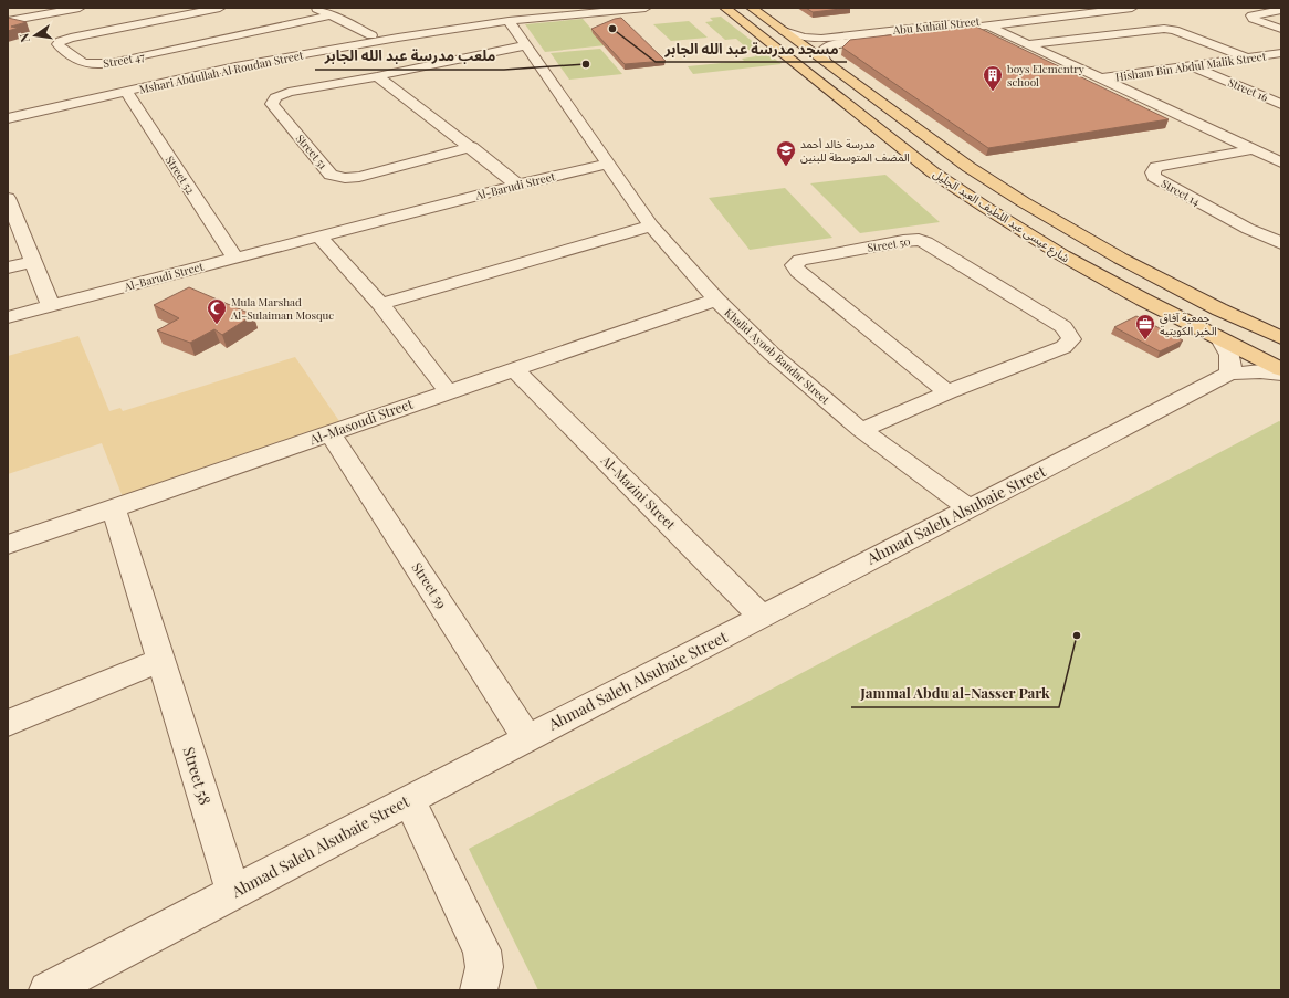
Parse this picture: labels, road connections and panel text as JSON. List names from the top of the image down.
{
  "streets": {
    "main road": ["شارع عيسى عبد اللطيف العبد الجليل"],
    "street": [
      "Abu Kuhail Street",
      "Street 47",
      "Hisham Bin Abdul Malik Street",
      "Mshari Abdullah Al Roudan Street",
      "Street 16",
      "Street 51",
      "Street 52",
      "Al-Barudi Street",
      "Street 14",
      "Street 50",
      "Khalid Ayoob Bandar Street",
      "Al-Masoudi Street",
      "Al-Mazini Street",
      "Ahmad Saleh Alsubaie Street",
      "Street 59",
      "Street 58"
    ]
  },
  "crossings": [
    ["Abu Kuhail Street", "شارع عيسى عبد اللطيف العبد الجليل"],
    ["Hisham Bin Abdul Malik Street", "Street 16"],
    ["Mshari Abdullah Al Roudan Street", "Street 52"],
    ["Mshari Abdullah Al Roudan Street", "Khalid Ayoob Bandar Street"],
    ["Street 51", "Khalid Ayoob Bandar Street"],
    ["Street 52", "Al-Barudi Street"],
    ["Al-Barudi Street", "Khalid Ayoob Bandar Street"],
    ["Street 50", "Khalid Ayoob Bandar Street"],
    ["Khalid Ayoob Bandar Street", "Al-Masoudi Street"],
    ["Khalid Ayoob Bandar Street", "Ahmad Saleh Alsubaie Street"],
    ["Al-Masoudi Street", "Al-Mazini Street"],
    ["Al-Masoudi Street", "Street 59"],
    ["Al-Masoudi Street", "Street 58"],
    ["Al-Mazini Street", "Ahmad Saleh Alsubaie Street"],
    ["Ahmad Saleh Alsubaie Street", "Street 59"],
    ["Ahmad Saleh Alsubaie Street", "Street 58"]
  ],
  "places": {
    "other": ["مسجد مدرسة عبد الله الجابر", "ملعب مدرسة عبد الله الجابر", "Jammal Abdu al-Nasser Park"],
    "building": ["boys Elementry school"],
    "school or university": ["مدرسة خالد أحمد المضف المتوسطة للبنين"],
    "mosque": ["Mula Marshad Al-Sulaiman Mosque"],
    "office": ["جمعية آفاق الخير الكويتية"]
  },
  "north": "left"
}
